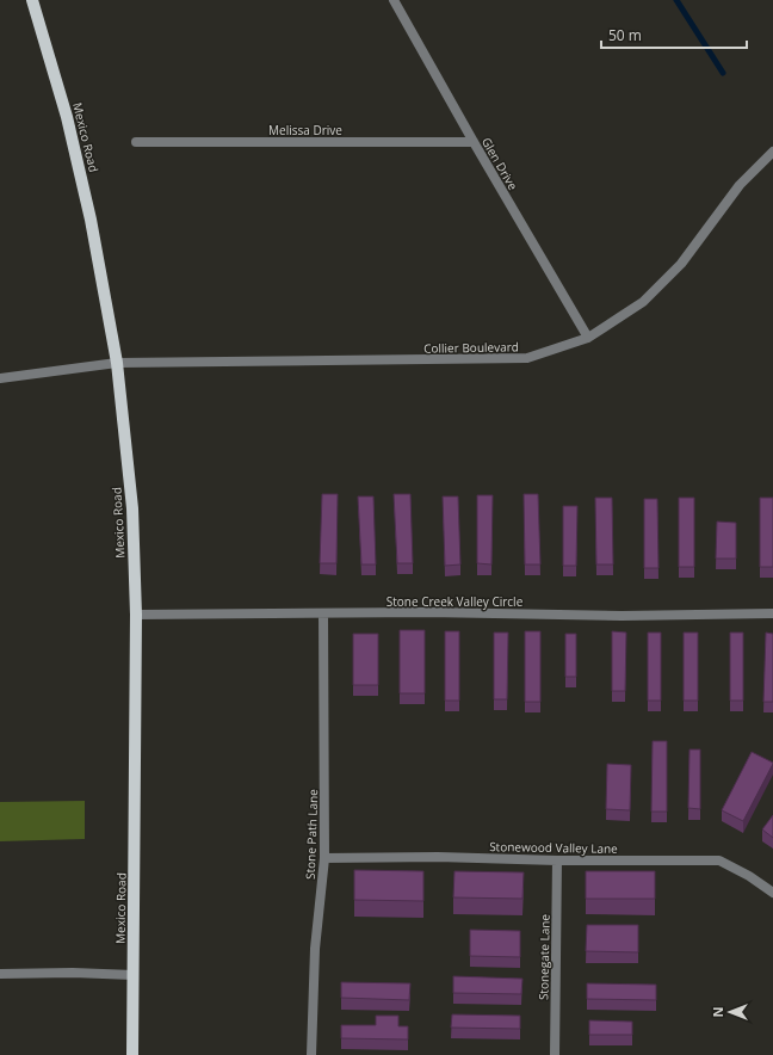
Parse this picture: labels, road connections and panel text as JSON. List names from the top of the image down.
{
  "streets": {
    "main road": ["Mexico Road"],
    "street": [
      "Melissa Drive",
      "Glen Drive",
      "Collier Boulevard",
      "Stone Creek Valley Circle",
      "Stone Path Lane",
      "Stonewood Valley Lane",
      "Stonegate Lane"
    ]
  },
  "crossings": [
    ["Melissa Drive", "Glen Drive"],
    ["Mexico Road", "Collier Boulevard"],
    ["Mexico Road", "Stone Creek Valley Circle"],
    ["Glen Drive", "Collier Boulevard"],
    ["Stone Creek Valley Circle", "Stone Path Lane"],
    ["Stone Path Lane", "Stonewood Valley Lane"],
    ["Stonewood Valley Lane", "Stonegate Lane"]
  ],
  "scale_bar": "50 m",
  "north": "left"
}
